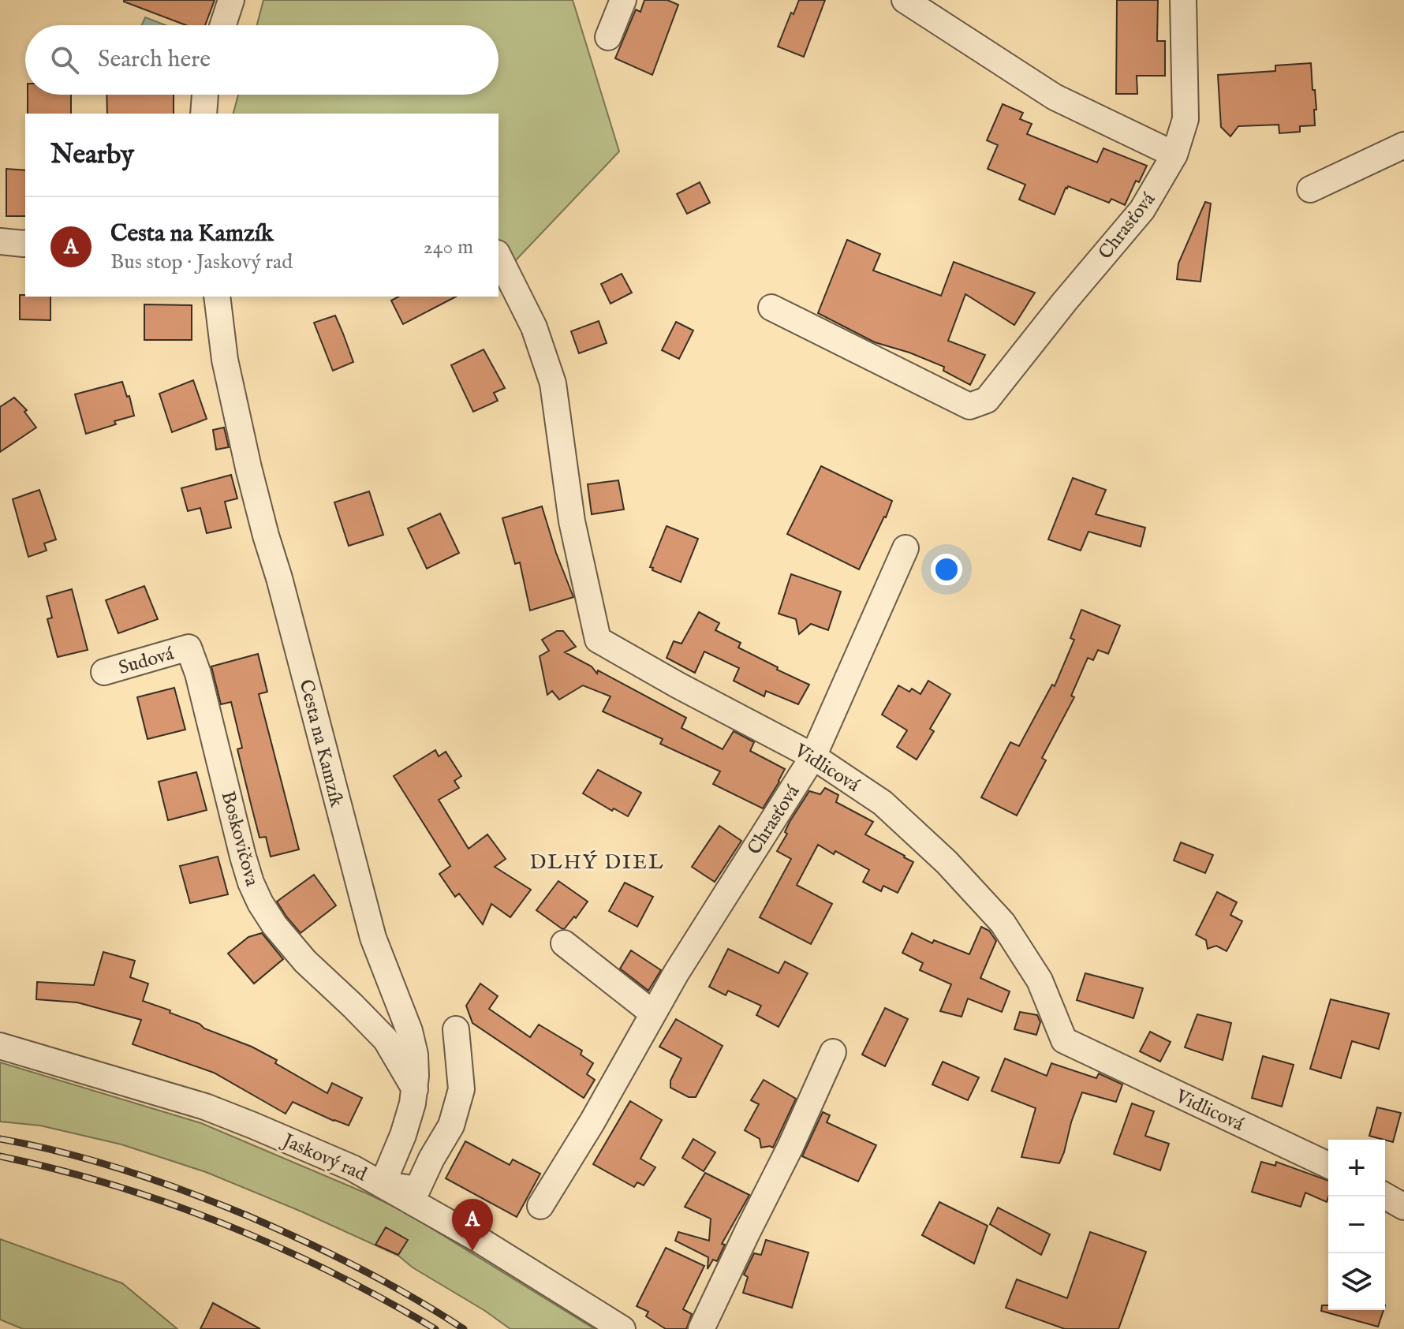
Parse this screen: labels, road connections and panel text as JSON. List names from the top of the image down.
{
  "streets": {
    "street": [
      "Chrasťová",
      "Sudová",
      "Cesta na Kamzík",
      "Vidlicová",
      "Boskovičova",
      "Jaskový rad"
    ]
  },
  "crossings": [
    ["Chrasťová", "Vidlicová"],
    ["Sudová", "Boskovičova"],
    ["Cesta na Kamzík", "Boskovičova"],
    ["Cesta na Kamzík", "Jaskový rad"]
  ],
  "districts": ["DLHÝ DIEL"],
  "page": {
    "search": "Search here",
    "heading": "Nearby",
    "list": [
      {
        "mark": "A",
        "name": "Cesta na Kamzík",
        "note": "Bus stop · Jaskový rad",
        "value": "240 m"
      }
    ],
    "map_buttons": ["+", "−"],
    "pins": "A"
  }
}
